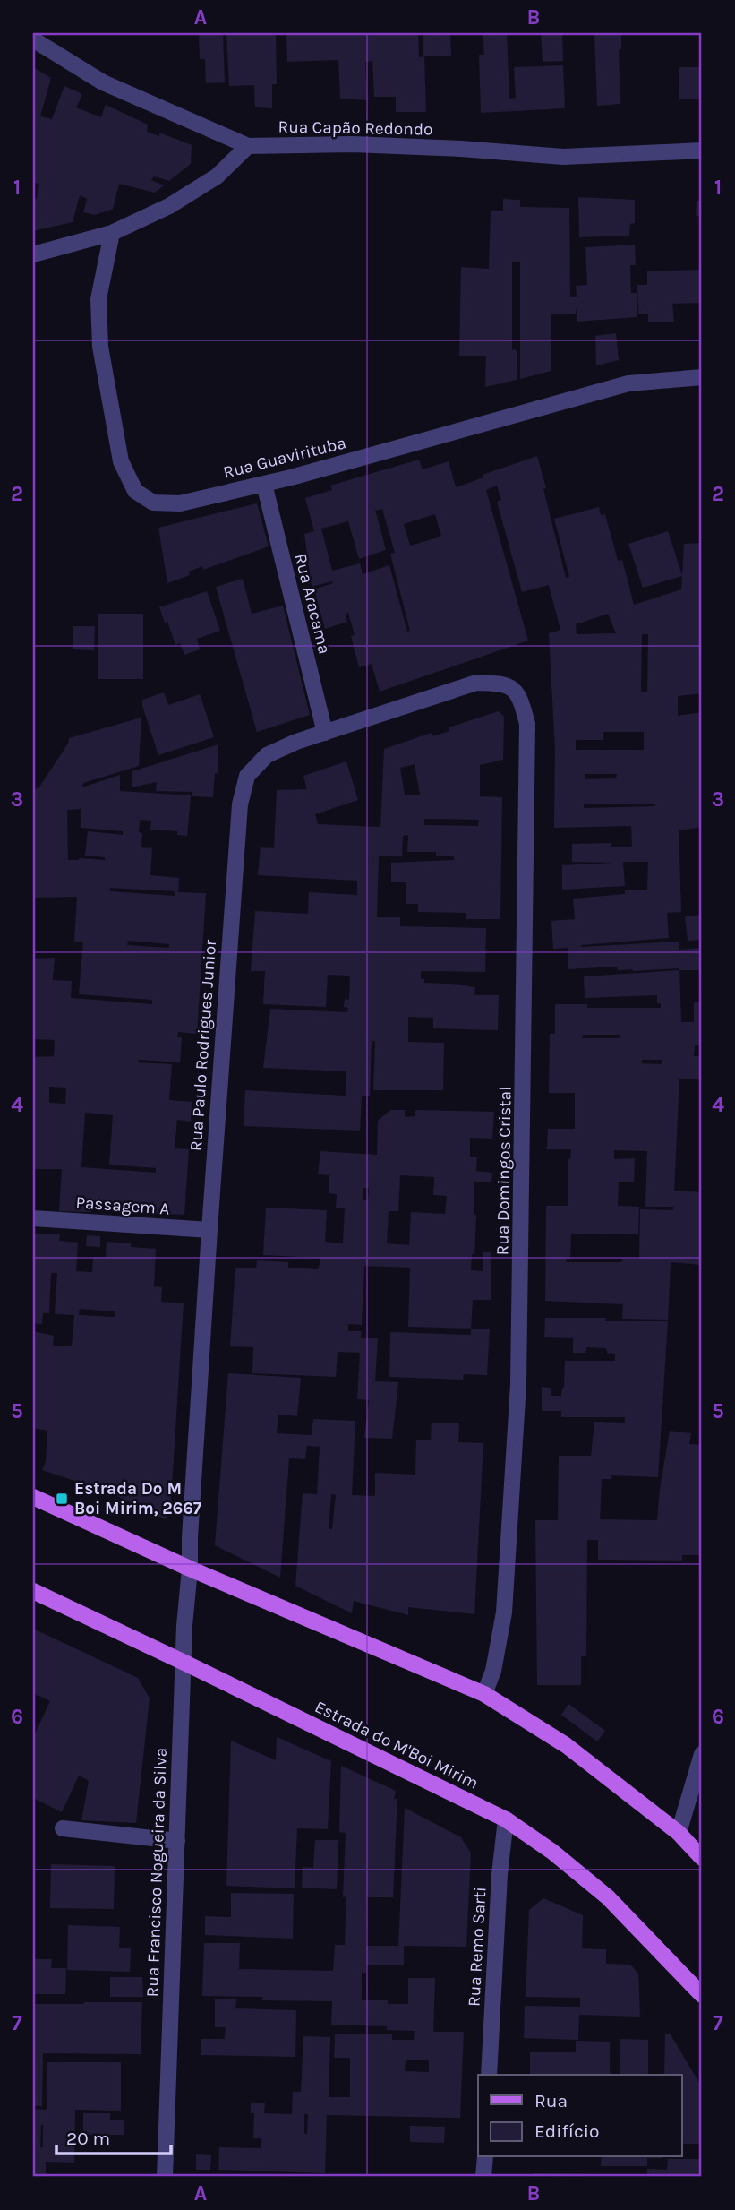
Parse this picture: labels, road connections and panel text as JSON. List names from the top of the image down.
{
  "streets": {
    "main road": ["Estrada do M'Boi Mirim"],
    "street": [
      "Rua Capão Redondo",
      "Rua Guavirituba",
      "Rua Aracama",
      "Rua Paulo Rodrigues Junior",
      "Rua Domingos Cristal",
      "Passagem A",
      "Rua Francisco Nogueira da Silva",
      "Rua Remo Sarti"
    ]
  },
  "crossings": [
    ["Rua Guavirituba", "Rua Aracama"],
    ["Rua Aracama", "Rua Paulo Rodrigues Junior"],
    ["Rua Paulo Rodrigues Junior", "Rua Domingos Cristal"],
    ["Rua Paulo Rodrigues Junior", "Passagem A"],
    ["Rua Paulo Rodrigues Junior", "Rua Francisco Nogueira da Silva"],
    ["Estrada do M'Boi Mirim", "Rua Francisco Nogueira da Silva"],
    ["Estrada do M'Boi Mirim", "Rua Remo Sarti"]
  ],
  "places": {
    "transit": ["Estrada Do M Boi Mirim, 2667"]
  },
  "legend": ["Rua", "Edifício"],
  "scale_bar": "20 m",
  "grid": {
    "columns": ["A", "B"],
    "rows": [
      "1",
      "2",
      "3",
      "4",
      "5",
      "6",
      "7"
    ]
  }
}
